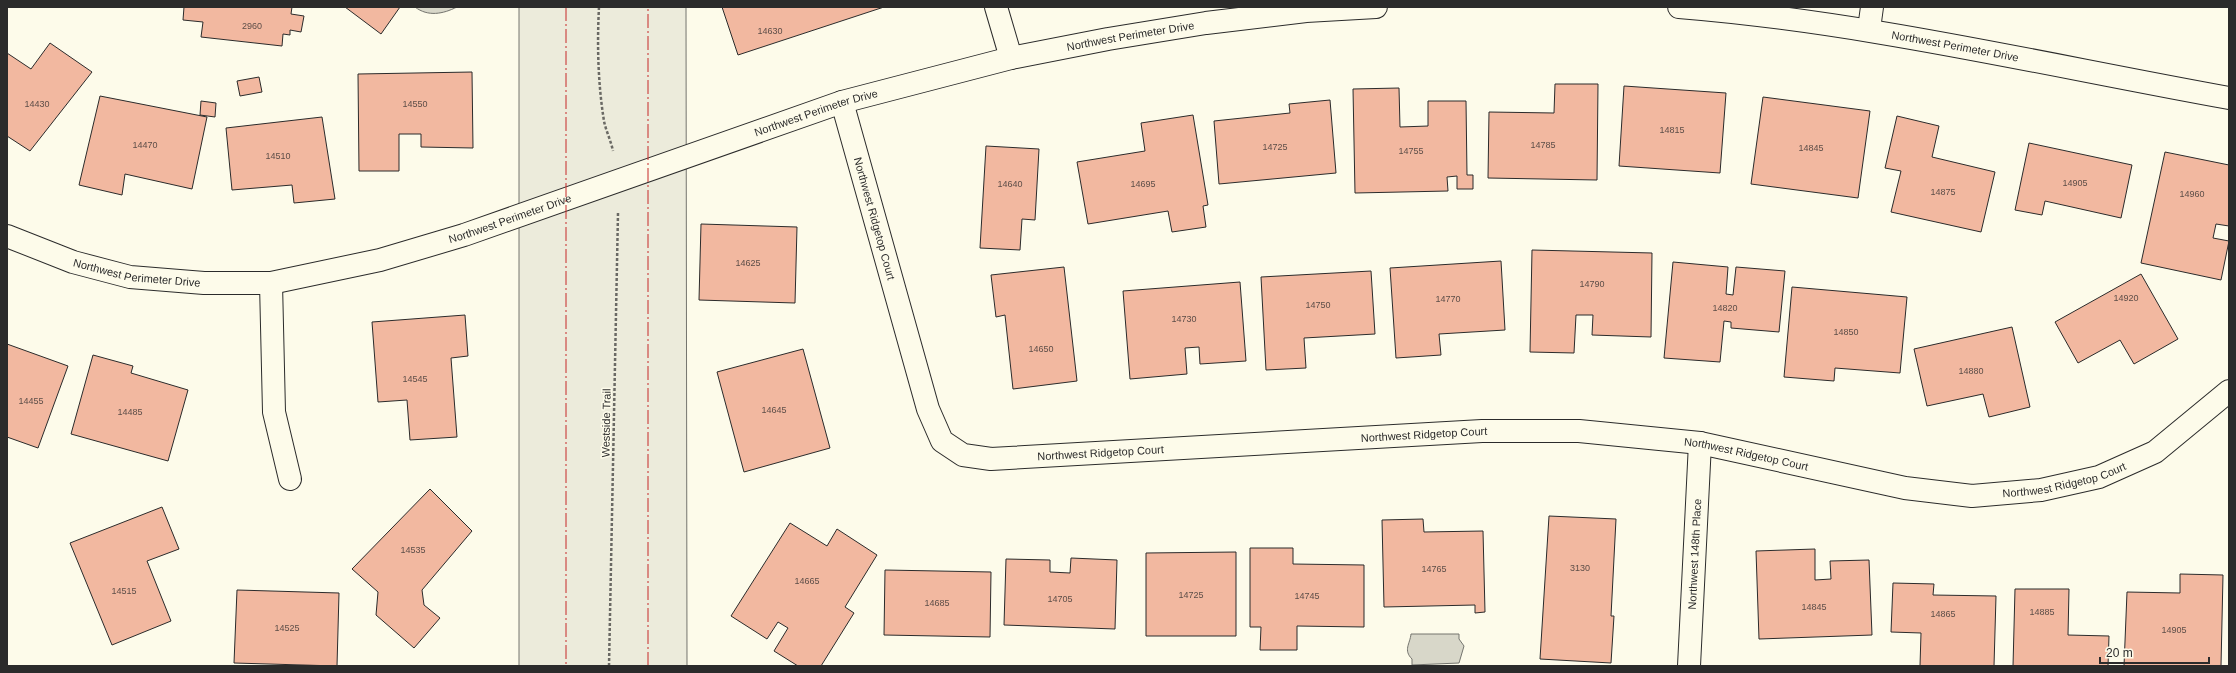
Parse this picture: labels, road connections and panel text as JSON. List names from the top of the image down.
{
  "streets": {
    "street": ["Northwest Perimeter Drive", "Northwest Ridgetop Court", "Northwest 148th Place"],
    "path": ["Westside Trail"]
  },
  "crossings": [
    ["Northwest Perimeter Drive", "Northwest Ridgetop Court"],
    ["Northwest Perimeter Drive", "Westside Trail"],
    ["Northwest Ridgetop Court", "Northwest 148th Place"]
  ],
  "house_numbers": [
    "2960",
    "14630",
    "14430",
    "14550",
    "14815",
    "14470",
    "14785",
    "14725",
    "14845",
    "14755",
    "14510",
    "14905",
    "14640",
    "14695",
    "14875",
    "14960",
    "14625",
    "14790",
    "14920",
    "14770",
    "14750",
    "14820",
    "14730",
    "14850",
    "14650",
    "14880",
    "14545",
    "14455",
    "14645",
    "14485",
    "14535",
    "3130",
    "14765",
    "14665",
    "14515",
    "14725",
    "14745",
    "14705",
    "14685",
    "14845",
    "14885",
    "14865",
    "14525",
    "14905"
  ],
  "scale_bar": "20 m"
}
